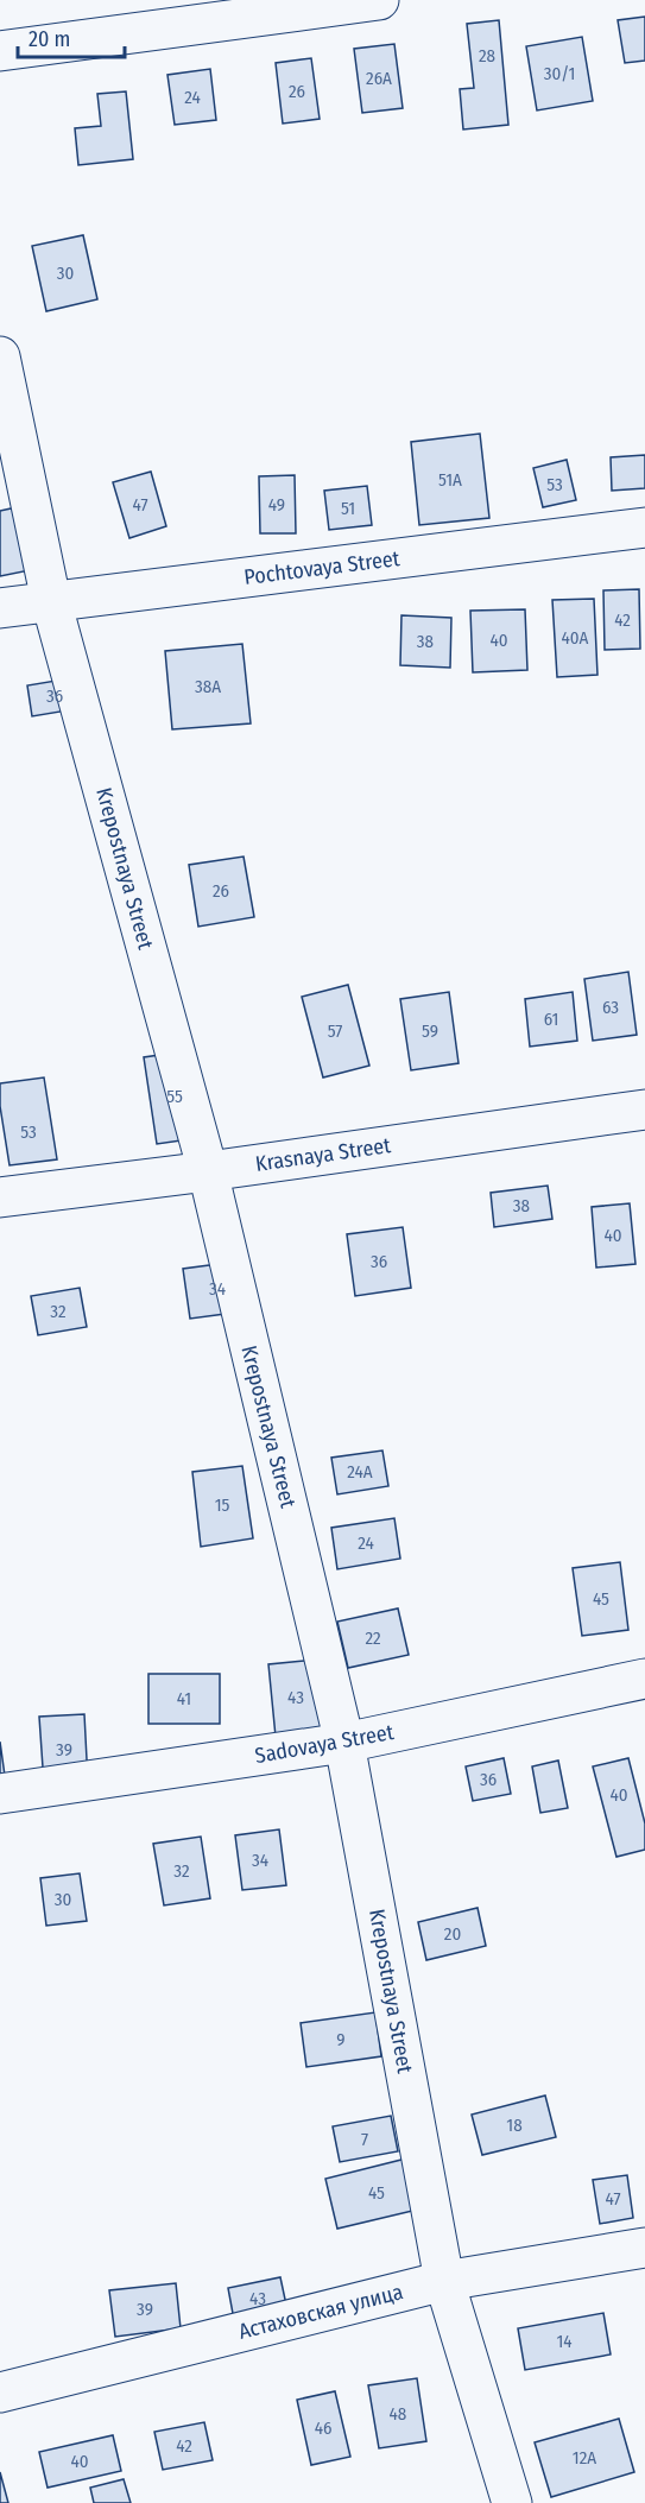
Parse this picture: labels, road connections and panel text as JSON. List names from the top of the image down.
{
  "streets": {
    "street": [
      "Pochtovaya Street",
      "Krepostnaya Street",
      "Krasnaya Street",
      "Sadovaya Street",
      "Астаховская улица"
    ]
  },
  "crossings": [
    ["Pochtovaya Street", "Krepostnaya Street"],
    ["Krepostnaya Street", "Krasnaya Street"],
    ["Krepostnaya Street", "Sadovaya Street"],
    ["Krepostnaya Street", "Астаховская улица"]
  ],
  "house_numbers": [
    "28",
    "30/1",
    "26А",
    "26",
    "24",
    "30",
    "51А",
    "53",
    "47",
    "49",
    "51",
    "42",
    "40А",
    "40",
    "38",
    "38А",
    "36",
    "26",
    "63",
    "61",
    "57",
    "59",
    "55",
    "53",
    "38",
    "40",
    "36",
    "34",
    "32",
    "24А",
    "15",
    "24",
    "45",
    "22",
    "43",
    "41",
    "39",
    "36",
    "40",
    "34",
    "32",
    "30",
    "20",
    "9",
    "18",
    "7",
    "45",
    "47",
    "43",
    "39",
    "14",
    "48",
    "46",
    "42",
    "12А",
    "40"
  ],
  "scale_bar": "20 m"
}
